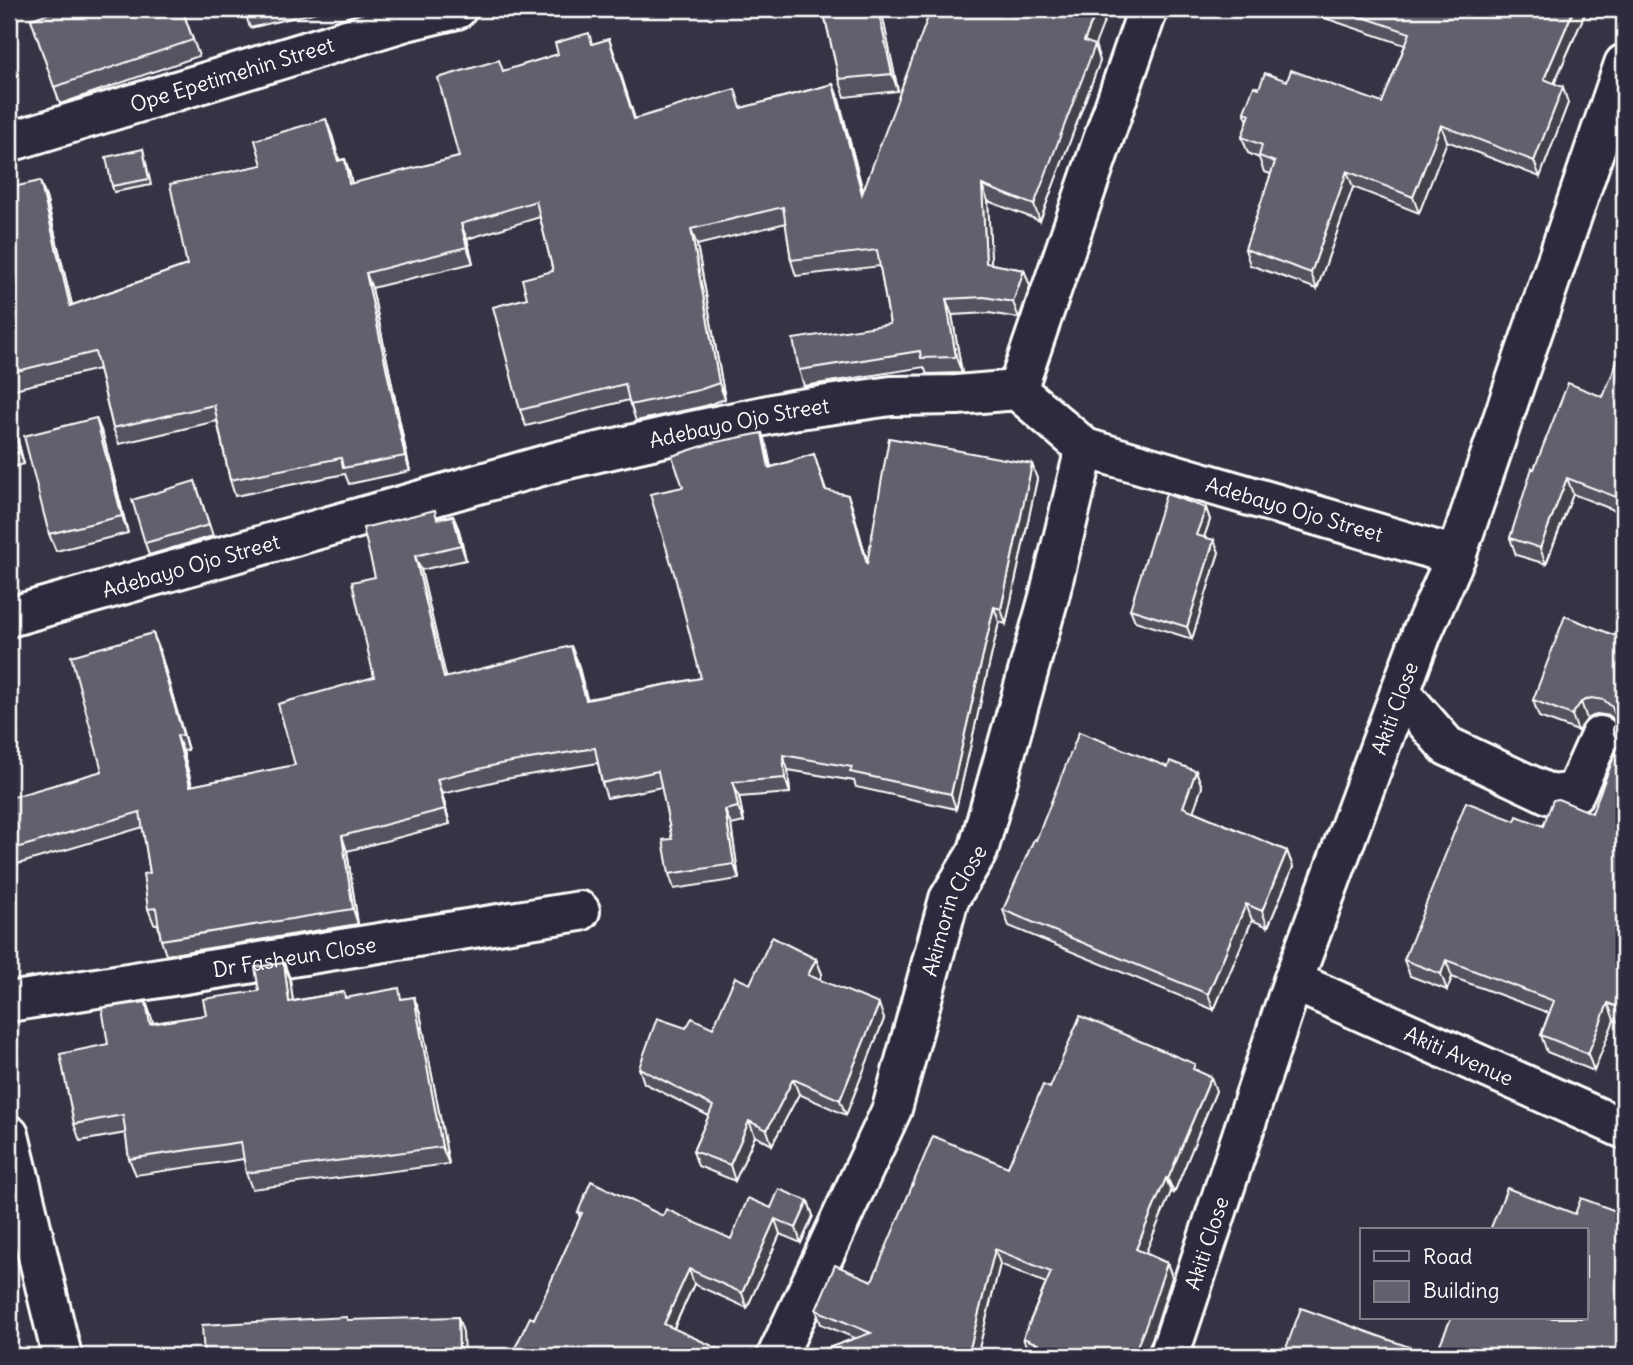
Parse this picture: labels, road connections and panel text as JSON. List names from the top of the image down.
{
  "streets": {
    "street": [
      "Ope Epetimehin Street",
      "Adebayo Ojo Street",
      "Akiti Close",
      "Akimorin Close",
      "Dr Fasheun Close",
      "Akiti Avenue"
    ]
  },
  "crossings": [
    ["Adebayo Ojo Street", "Akiti Close"],
    ["Adebayo Ojo Street", "Akimorin Close"],
    ["Akiti Close", "Akiti Avenue"]
  ],
  "legend": ["Road", "Building"]
}
